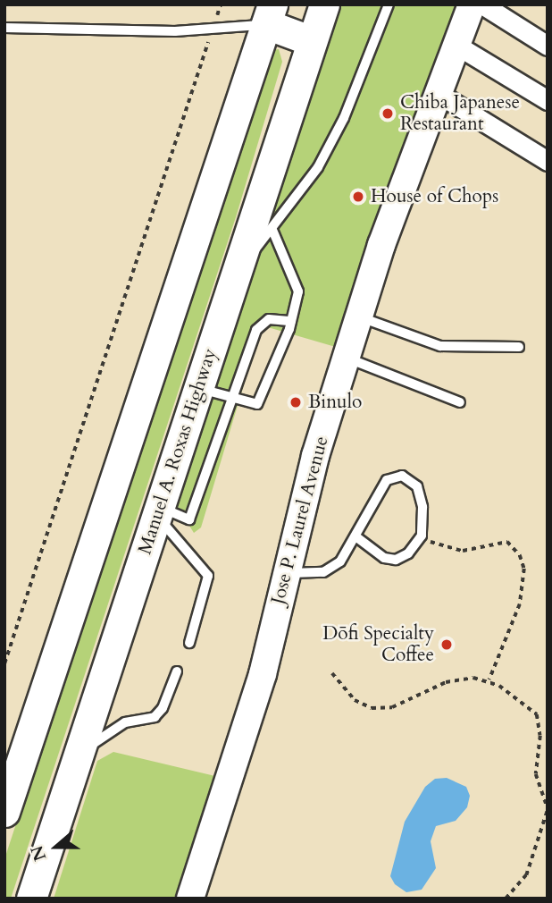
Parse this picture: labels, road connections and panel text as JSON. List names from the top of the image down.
{
  "streets": {
    "main road": ["Manuel A. Roxas Highway"],
    "street": ["Jose P. Laurel Avenue"]
  },
  "places": [
    "Chiba Japanese Restaurant",
    "House of Chops",
    "Binulo",
    "Dōfi Specialty Coffee"
  ],
  "north": "left"
}
